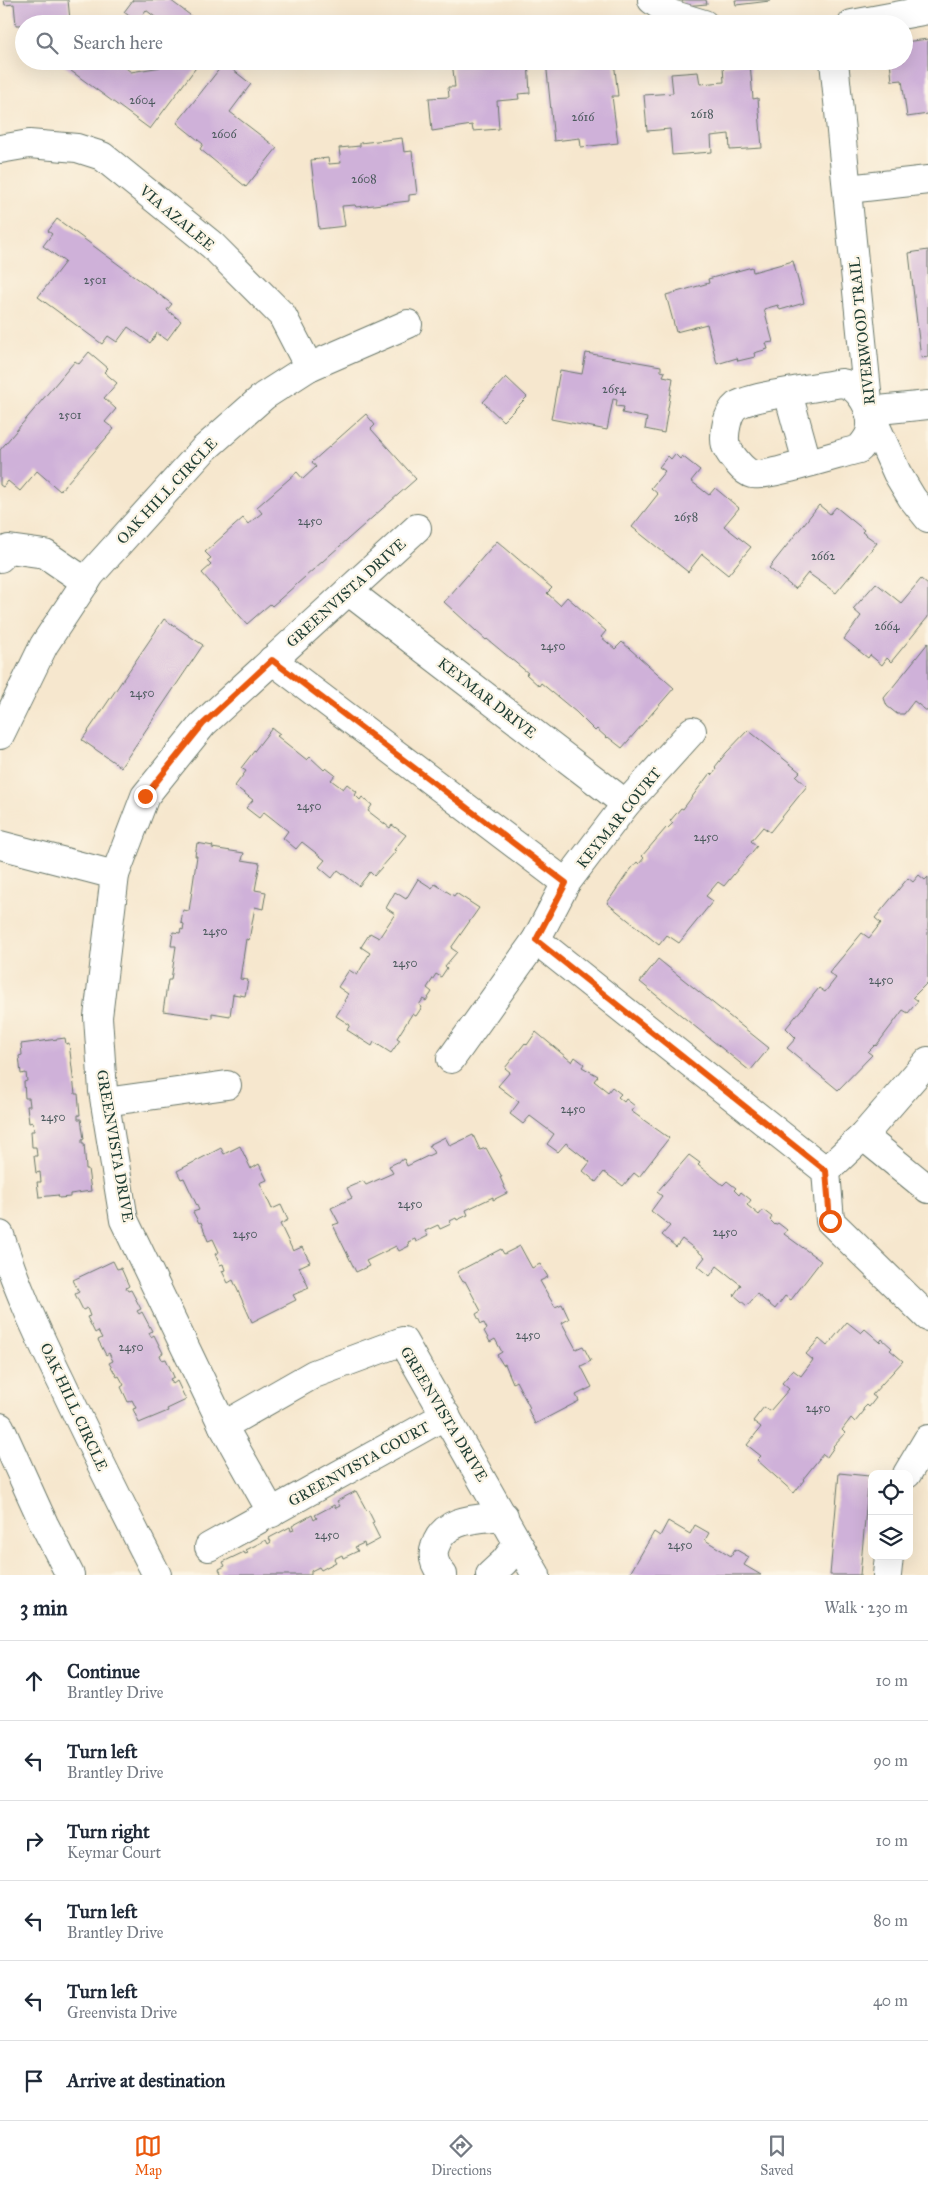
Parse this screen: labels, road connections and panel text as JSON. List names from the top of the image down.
{
  "streets": {
    "street": [
      "VIA AZALEE",
      "RIVERWOOD TRAIL",
      "OAK HILL CIRCLE",
      "GREENVISTA DRIVE",
      "KEYMAR DRIVE",
      "KEYMAR COURT",
      "GREENVISTA COURT"
    ]
  },
  "crossings": [
    ["VIA AZALEE", "OAK HILL CIRCLE"],
    ["GREENVISTA DRIVE", "KEYMAR DRIVE"],
    ["GREENVISTA DRIVE", "GREENVISTA COURT"],
    ["KEYMAR DRIVE", "KEYMAR COURT"]
  ],
  "house_numbers": [
    "2604",
    "2618",
    "2616",
    "2606",
    "2608",
    "2501",
    "2654",
    "2501",
    "2658",
    "2450",
    "2662",
    "2664",
    "2450",
    "2450",
    "2450",
    "2450",
    "2450",
    "2450",
    "2450",
    "2450",
    "2450",
    "2450",
    "2450",
    "2450",
    "2450",
    "2450",
    "2450",
    "2450",
    "2450"
  ],
  "page": {
    "search": "Search here",
    "heading": ["3 min", "Walk · 230 m"],
    "list": [
      ["Continue", "Brantley Drive", "10 m"],
      ["Turn left", "Brantley Drive", "90 m"],
      ["Turn right", "Keymar Court", "10 m"],
      ["Turn left", "Brantley Drive", "80 m"],
      ["Turn left", "Greenvista Drive", "40 m"],
      "Arrive at destination"
    ],
    "nav": ["Map", "Directions", "Saved"]
  }
}
